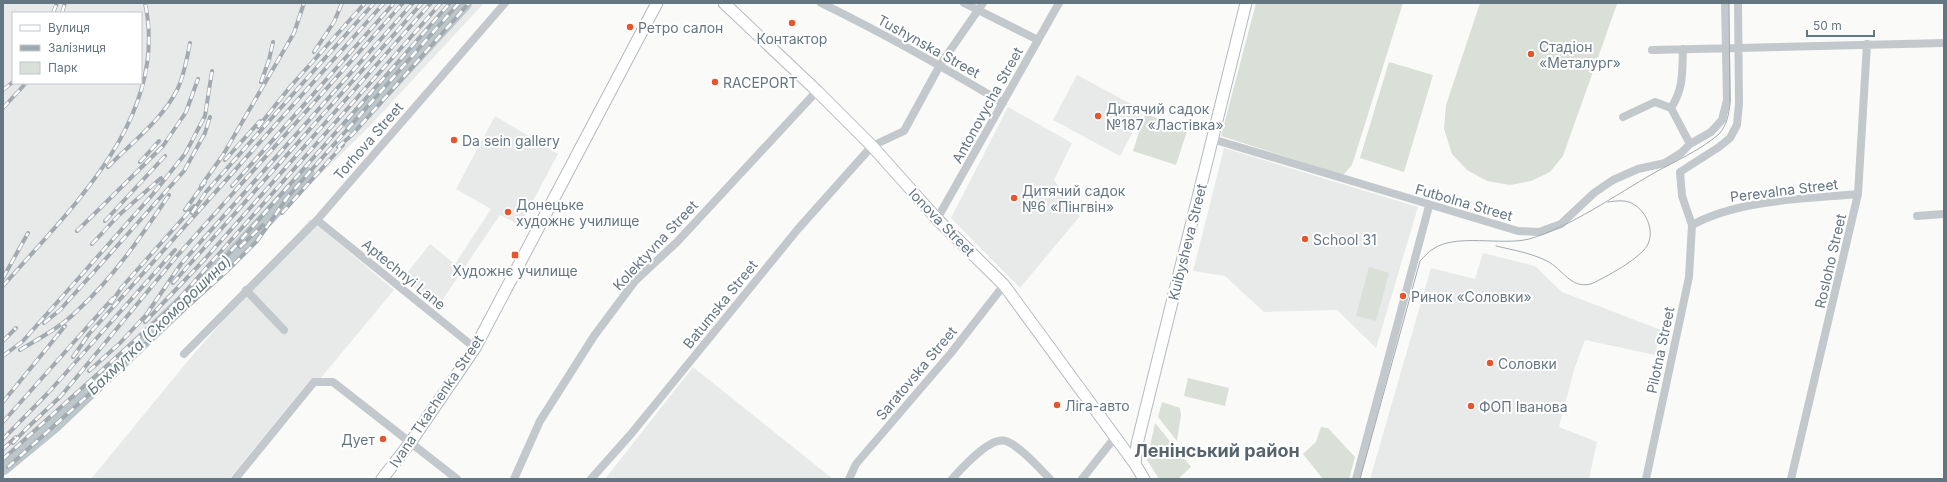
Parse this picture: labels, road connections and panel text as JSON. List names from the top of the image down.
{
  "streets": {
    "main road": ["Ionova Street", "Kuibysheva Street", "Ivana Tkachenka Street"],
    "street": [
      "Tushynska Street",
      "Antonovycha Street",
      "Torhova Street",
      "Perevalna Street",
      "Futbolna Street",
      "Kolektyvna Street",
      "Rosloho Street",
      "Aptechnyi Lane",
      "Batumska Street",
      "Pilotna Street",
      "Saratovska Street"
    ]
  },
  "crossings": [
    ["Tushynska Street", "Antonovycha Street"],
    ["Antonovycha Street", "Ionova Street"],
    ["Torhova Street", "Aptechnyi Lane"],
    ["Perevalna Street", "Rosloho Street"],
    ["Perevalna Street", "Pilotna Street"],
    ["Futbolna Street", "Kuibysheva Street"],
    ["Ionova Street", "Kuibysheva Street"],
    ["Ionova Street", "Kolektyvna Street"],
    ["Ionova Street", "Batumska Street"],
    ["Ionova Street", "Saratovska Street"],
    ["Aptechnyi Lane", "Ivana Tkachenka Street"]
  ],
  "districts": ["Ленінський район"],
  "water": ["Бахмутка (Скоморошина)"],
  "places": {
    "other": [
      "Контактор",
      "Ретро салон",
      "Стадіон «Металург»",
      "RACEPORT",
      "Дитячий садок №187 «Ластівка»",
      "Da sein gallery",
      "Дитячий садок №6 «Пінгвін»",
      "Донецьке художнє училище",
      "School 31",
      "Ринок «Соловки»",
      "Соловки",
      "Ліга-авто",
      "ФОП Іванова",
      "Дует"
    ],
    "transit": ["Художнє училище"]
  },
  "legend": ["Вулиця", "Залізниця", "Парк"],
  "scale_bar": "50 m"
}
